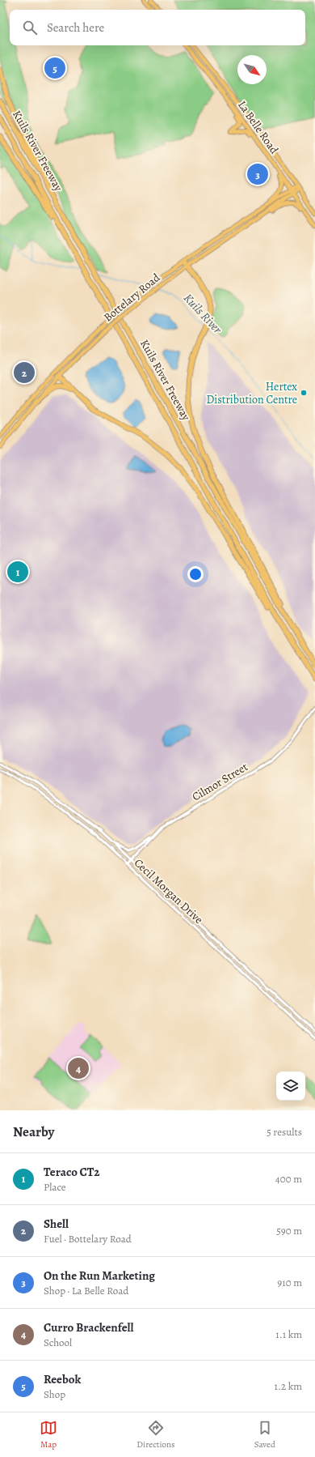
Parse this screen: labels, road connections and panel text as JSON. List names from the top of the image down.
{
  "streets": {
    "highway": ["Kuils River Freeway"],
    "main road": ["La Belle Road", "Bottelary Road"],
    "street": ["Cilmor Street", "Cecil Morgan Drive"]
  },
  "crossings": [
    ["La Belle Road", "Bottelary Road"],
    ["Cilmor Street", "Cecil Morgan Drive"]
  ],
  "water": ["Kuils River"],
  "places": ["Hertex Distribution Centre"],
  "north": "bottom right",
  "page": {
    "search": "Search here",
    "pins": [
      "5",
      "3",
      "2",
      "1",
      "4"
    ],
    "heading": ["Nearby", "5 results"],
    "list": [
      {
        "mark": "1",
        "name": "Teraco CT2",
        "note": "Place",
        "value": "400 m"
      },
      {
        "mark": "2",
        "name": "Shell",
        "note": "Fuel · Bottelary Road",
        "value": "590 m"
      },
      {
        "mark": "3",
        "name": "On the Run Marketing",
        "note": "Shop · La Belle Road",
        "value": "910 m"
      },
      {
        "mark": "4",
        "name": "Curro Brackenfell",
        "note": "School",
        "value": "1.1 km"
      },
      {
        "mark": "5",
        "name": "Reebok",
        "note": "Shop",
        "value": "1.2 km"
      }
    ],
    "nav": ["Map", "Directions", "Saved"]
  }
}
